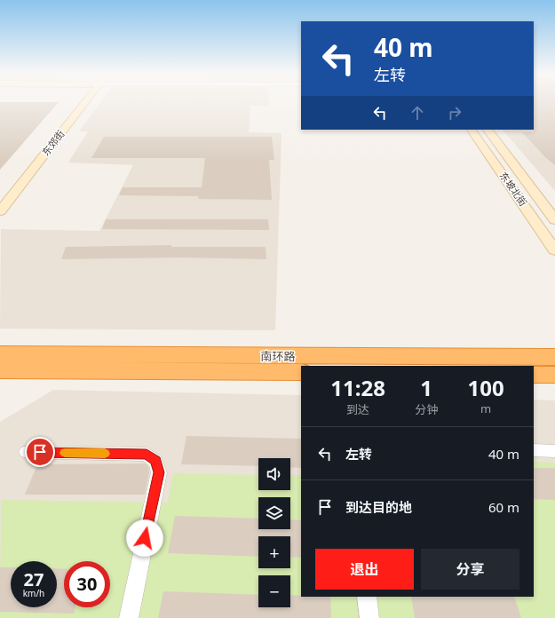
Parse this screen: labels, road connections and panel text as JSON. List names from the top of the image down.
{
  "streets": {
    "highway": ["南环路"],
    "main road": ["东郊街", "东坡北街"]
  },
  "page": {
    "turn": ["40 m", "左转"],
    "eta": [
      "11:28",
      "到达",
      "1",
      "分钟",
      "100",
      "m"
    ],
    "list": [
      {
        "name": "左转",
        "value": "40 m"
      },
      {
        "name": "到达目的地",
        "value": "60 m"
      }
    ],
    "map_buttons": ["+", "−"],
    "buttons": ["退出", "分享"],
    "speed": "27 km/h",
    "limit": "30"
  }
}
